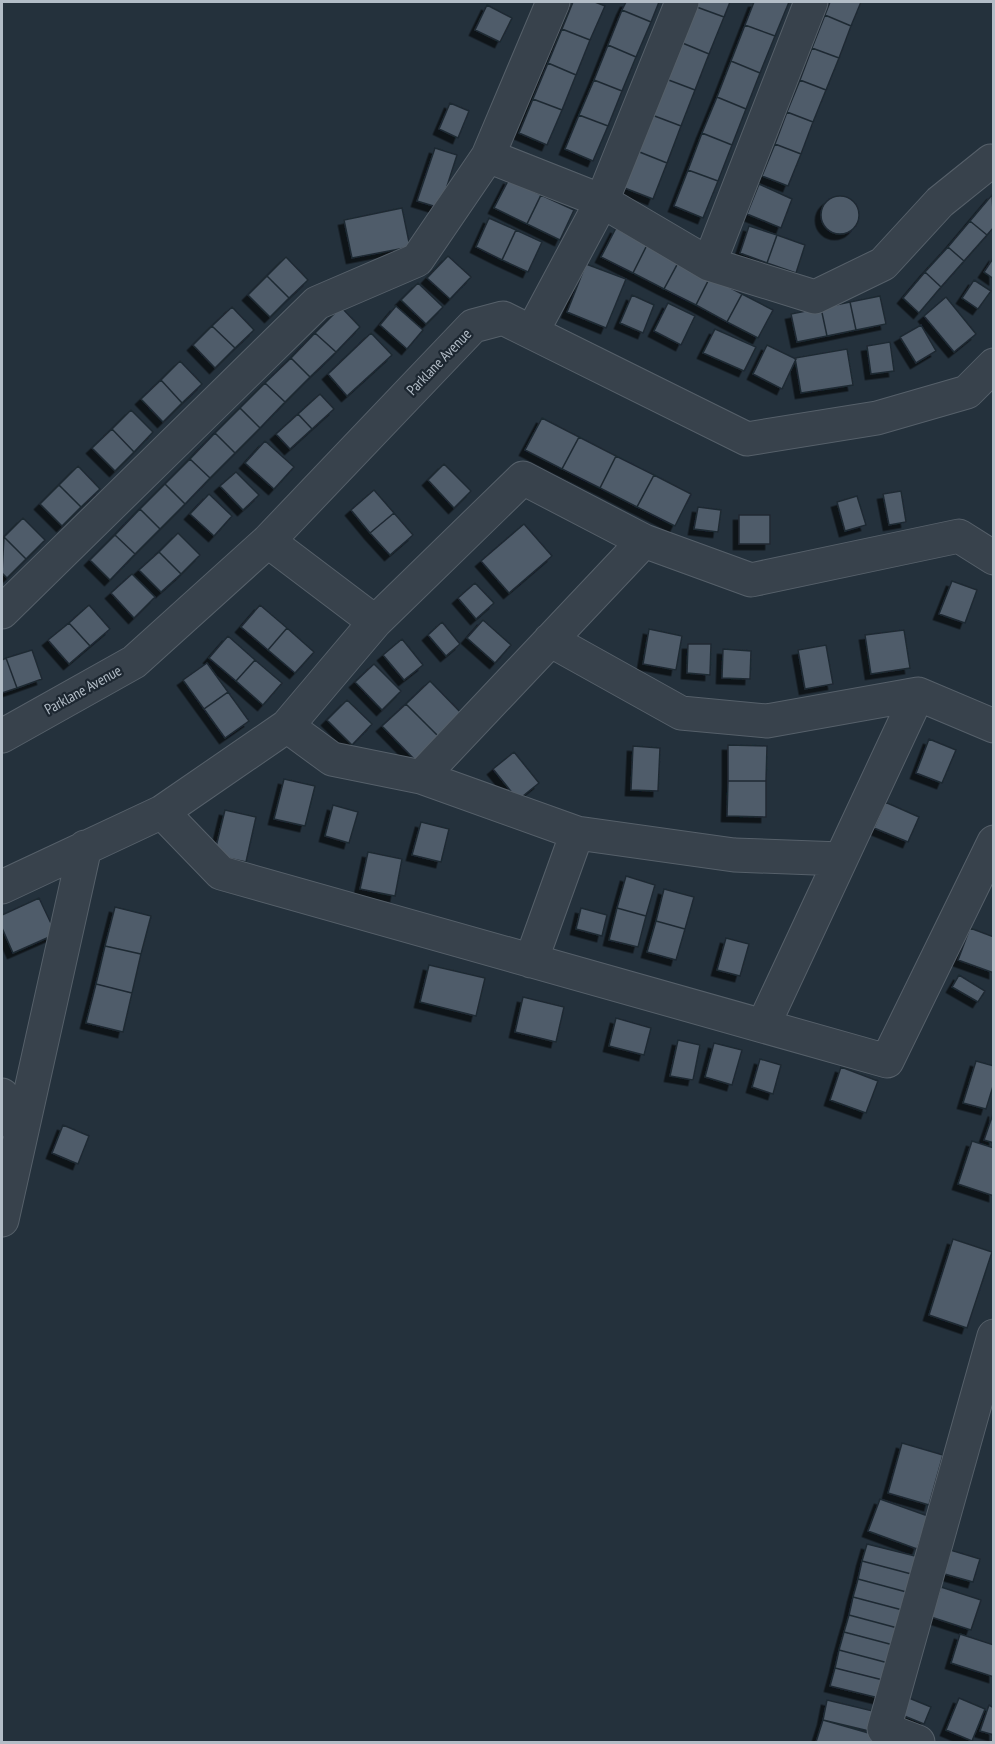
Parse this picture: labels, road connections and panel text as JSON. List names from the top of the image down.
{
  "streets": {
    "street": ["Parklane Avenue"]
  }
}
